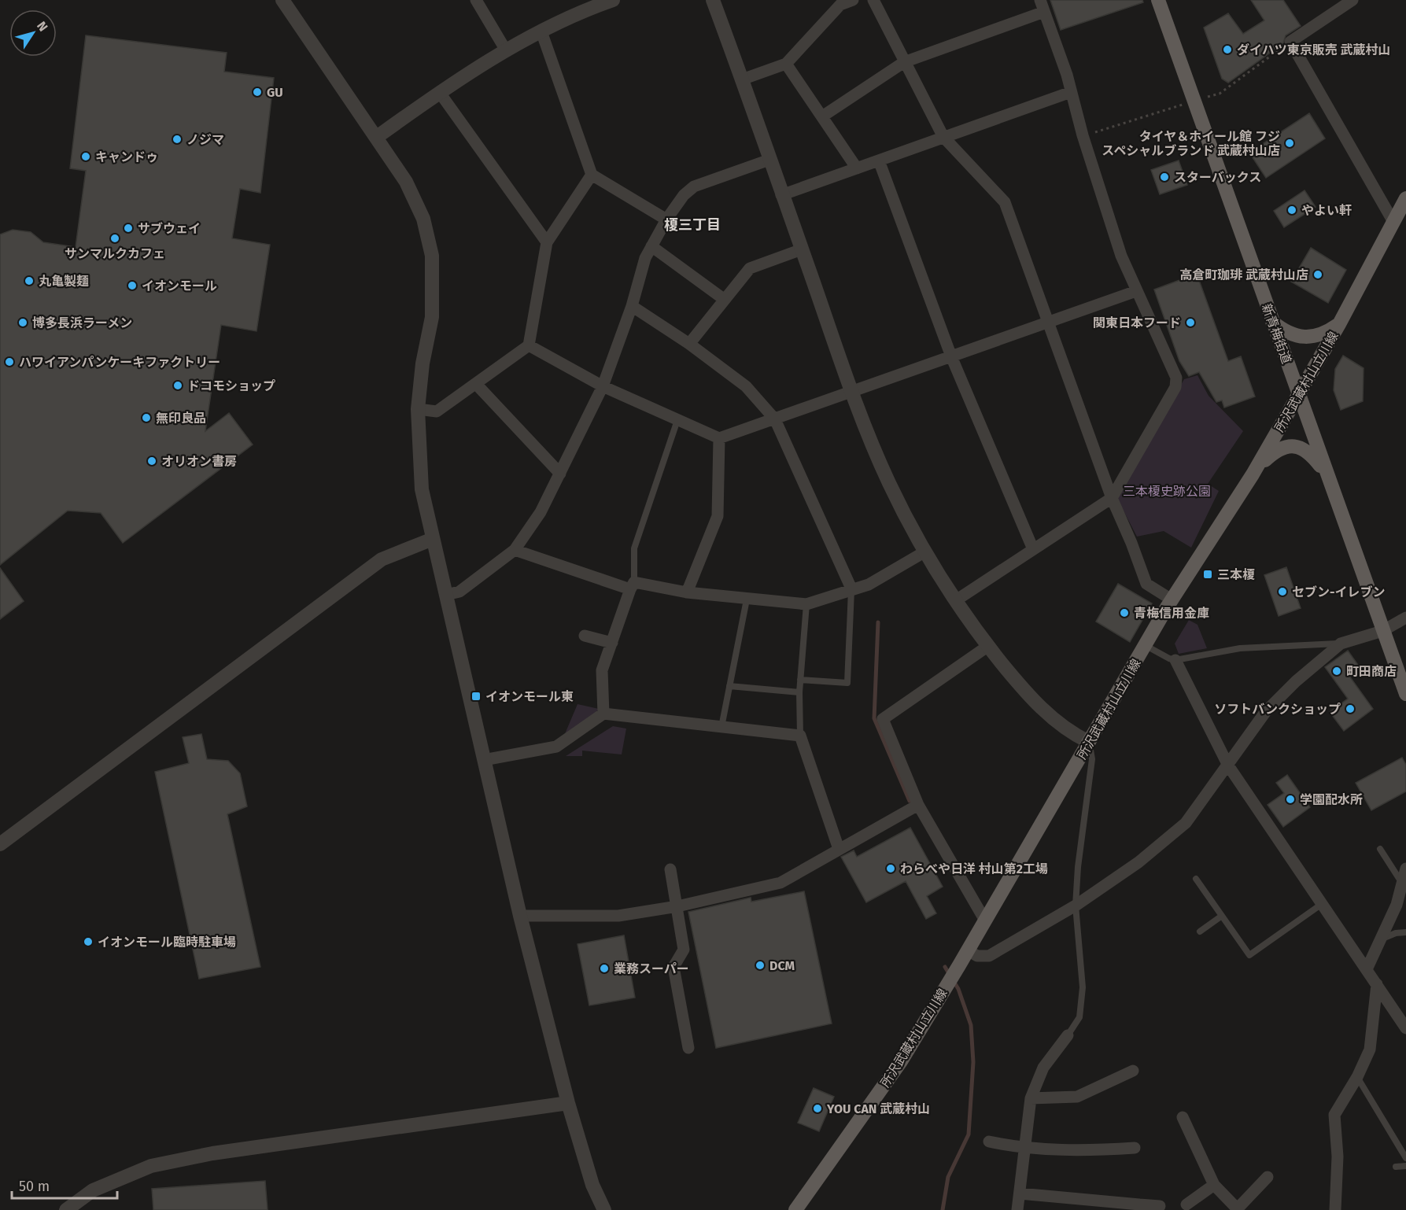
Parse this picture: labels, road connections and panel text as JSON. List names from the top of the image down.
{
  "streets": {
    "main road": ["新青梅街道", "所沢武蔵村山立川線"]
  },
  "crossings": [
    ["新青梅街道", "所沢武蔵村山立川線"]
  ],
  "districts": ["榎三丁目"],
  "parks": ["三本榎史跡公園"],
  "places": {
    "other": [
      "ダイハツ東京販売 武蔵村山",
      "GU",
      "ノジマ",
      "タイヤ＆ホイール館 フジ スペシャルブランド 武蔵村山店",
      "キャンドゥ",
      "スターバックス",
      "やよい軒",
      "サブウェイ",
      "サンマルクカフェ",
      "高倉町珈琲 武蔵村山店",
      "丸亀製麺",
      "イオンモール",
      "博多長浜ラーメン",
      "関東日本フード",
      "ハワイアンパンケーキファクトリー",
      "ドコモショップ",
      "無印良品",
      "オリオン書房",
      "セブン-イレブン",
      "青梅信用金庫",
      "町田商店",
      "ソフトバンクショップ",
      "学園配水所",
      "わらべや日洋 村山第2工場",
      "イオンモール臨時駐車場",
      "DCM",
      "業務スーパー",
      "YOU CAN 武蔵村山"
    ],
    "transit": ["三本榎", "イオンモール東"]
  },
  "scale_bar": "50 m",
  "north": "top right"
}
